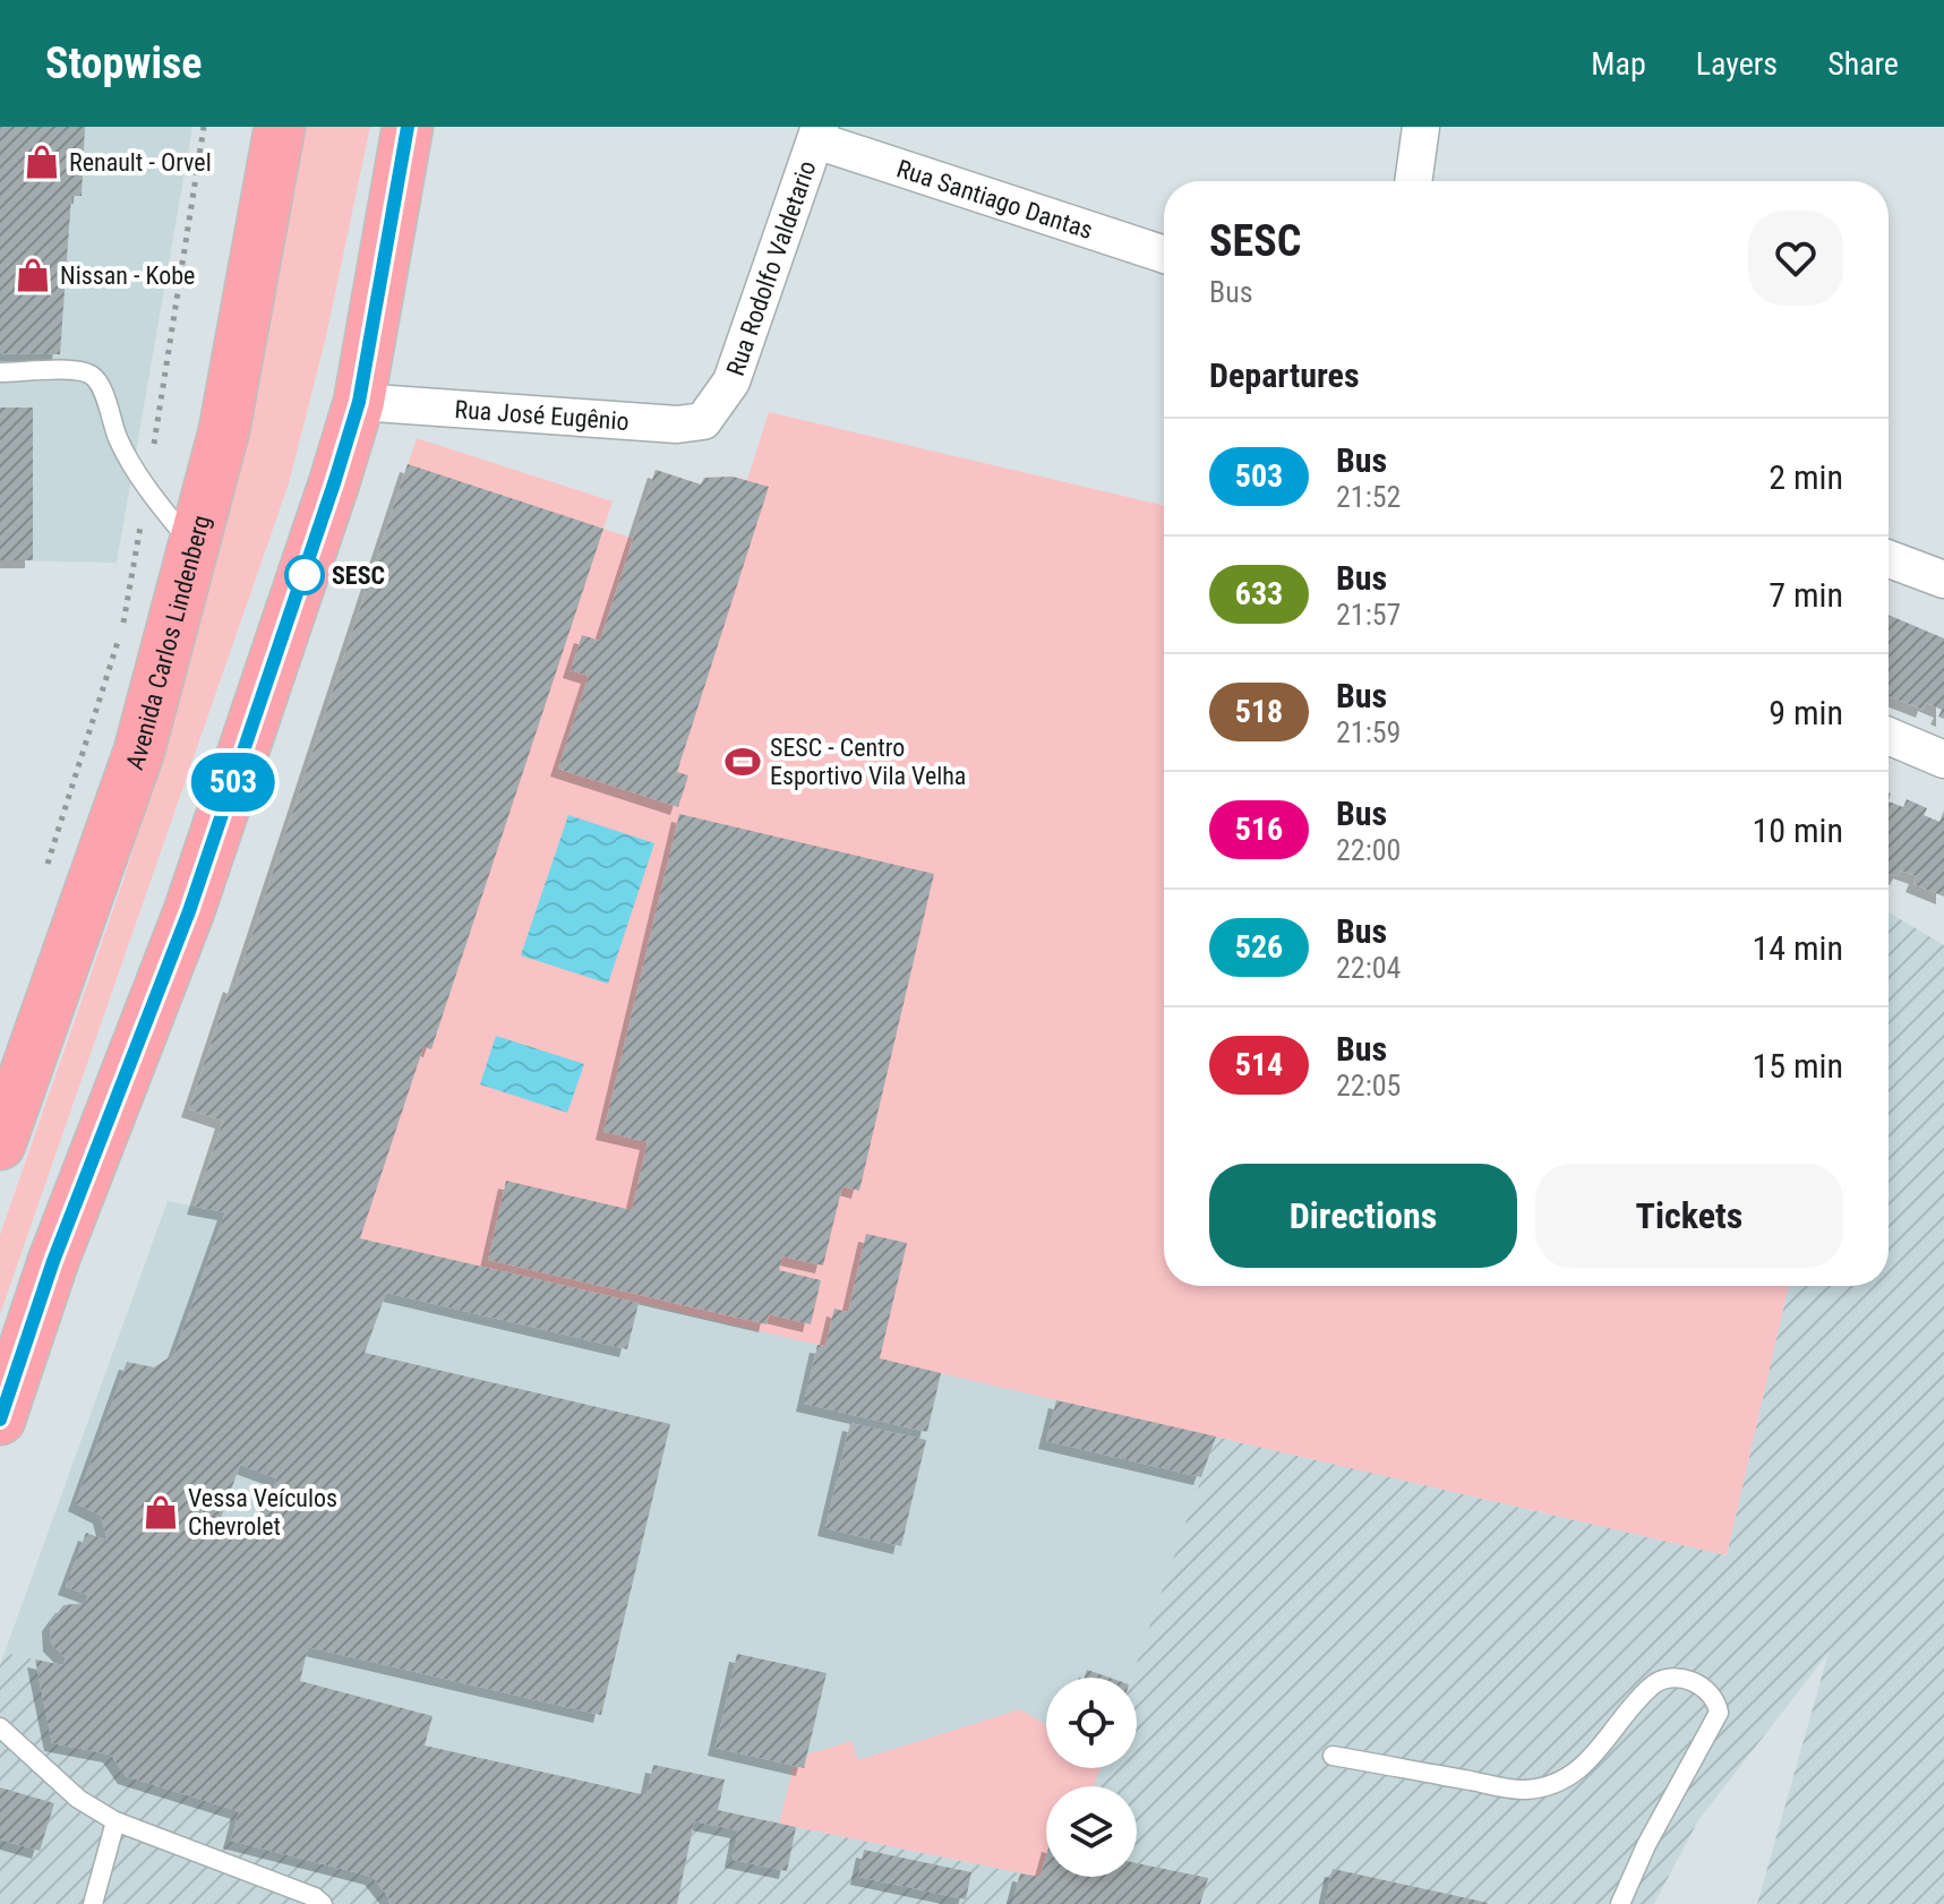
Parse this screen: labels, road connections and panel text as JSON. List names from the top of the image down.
{
  "streets": {
    "main road": ["Avenida Carlos Lindenberg"],
    "street": ["Rua Santiago Dantas", "Rua Rodolfo Valdetario", "Rua José Eugênio"]
  },
  "crossings": [
    ["Rua Santiago Dantas", "Rua Rodolfo Valdetario"],
    ["Rua Rodolfo Valdetario", "Rua José Eugênio"]
  ],
  "places": {
    "shop": ["Renault - Orvel", "Nissan - Kobe", "Vessa Veículos Chevrolet"],
    "other": ["SESC"],
    "sports": ["SESC - Centro Esportivo Vila Velha"]
  },
  "lines": ["bus line 503"],
  "page": {
    "header": "Stopwise",
    "nav": ["Map", "Layers", "Share"],
    "on_map": "503",
    "heading": [
      ["SESC", "Bus"],
      "Departures"
    ],
    "list": [
      {
        "mark": "503",
        "name": "Bus",
        "note": "21:52",
        "value": "2 min"
      },
      {
        "mark": "633",
        "name": "Bus",
        "note": "21:57",
        "value": "7 min"
      },
      {
        "mark": "518",
        "name": "Bus",
        "note": "21:59",
        "value": "9 min"
      },
      {
        "mark": "516",
        "name": "Bus",
        "note": "22:00",
        "value": "10 min"
      },
      {
        "mark": "526",
        "name": "Bus",
        "note": "22:04",
        "value": "14 min"
      },
      {
        "mark": "514",
        "name": "Bus",
        "note": "22:05",
        "value": "15 min"
      }
    ],
    "buttons": ["Directions", "Tickets"]
  }
}
